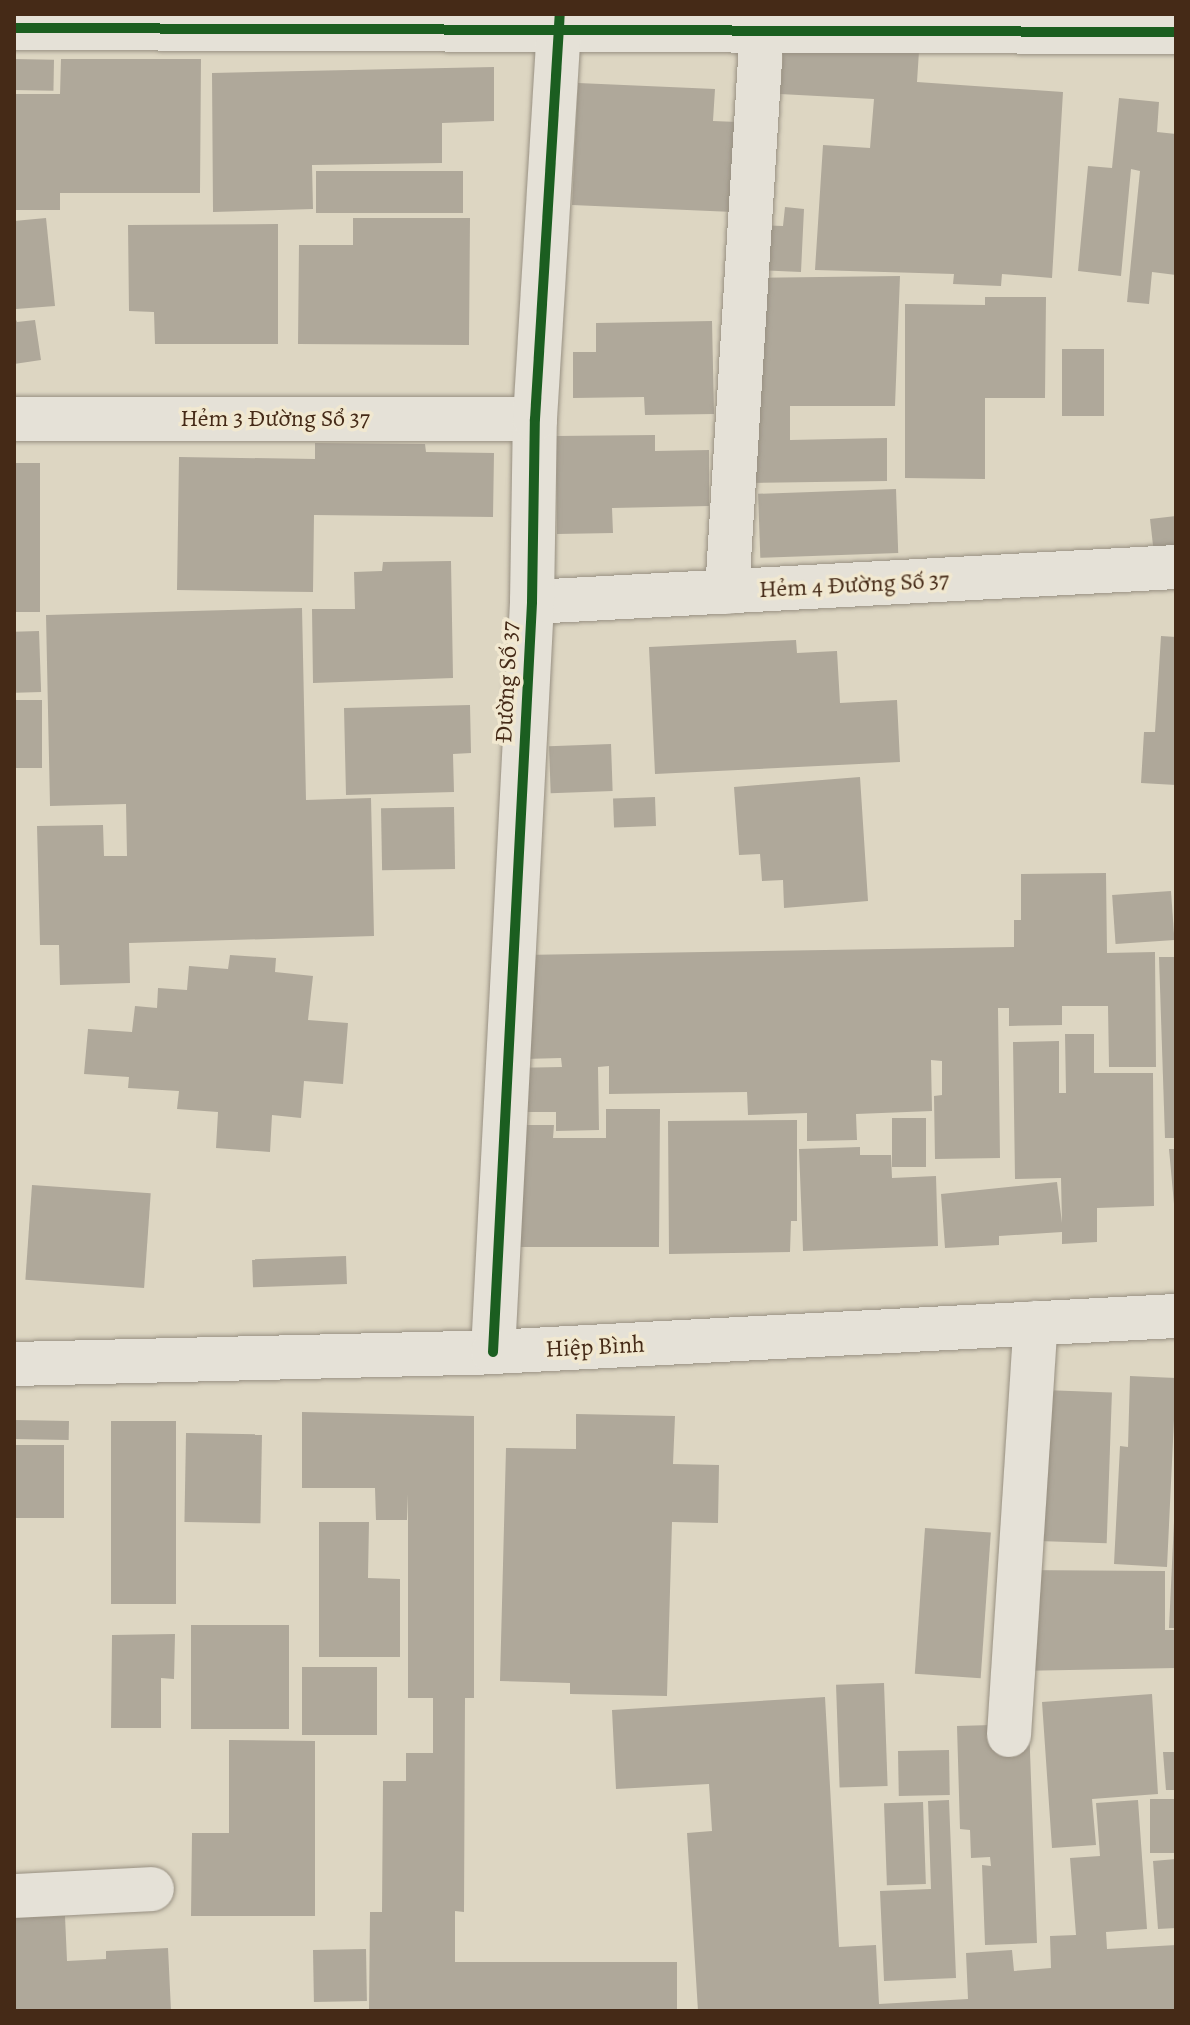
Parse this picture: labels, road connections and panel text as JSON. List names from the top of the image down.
{
  "streets": {
    "street": [
      "Hẻm 3 Đường Sổ 37",
      "Hẻm 4 Đường Số 37",
      "Đường Số 37",
      "Hiệp Bình"
    ]
  },
  "crossings": [
    ["Hẻm 3 Đường Sổ 37", "Đường Số 37"],
    ["Hẻm 4 Đường Số 37", "Đường Số 37"],
    ["Đường Số 37", "Hiệp Bình"]
  ]
}
